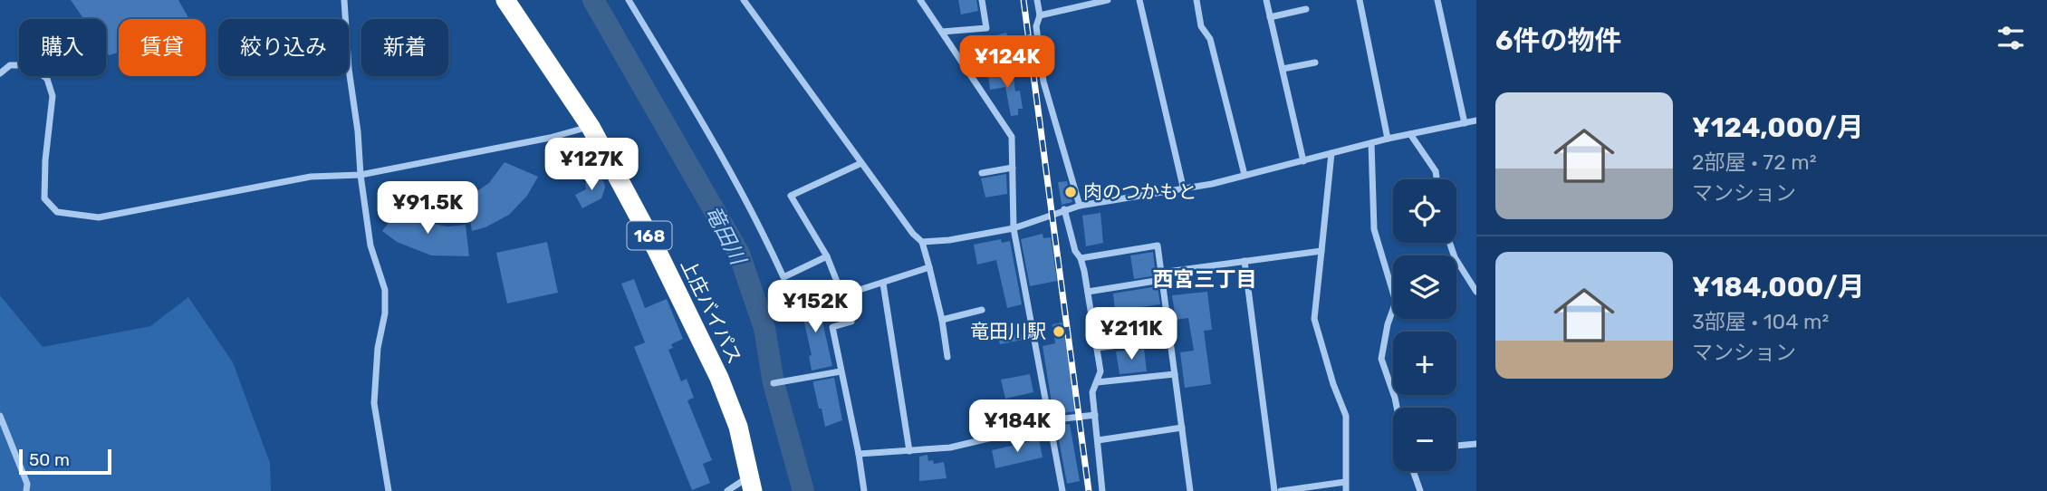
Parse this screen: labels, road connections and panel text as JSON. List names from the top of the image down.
{
  "streets": {
    "highway": ["168", "上庄バイパス"]
  },
  "districts": ["西宮三丁目"],
  "water": ["竜田川"],
  "places": ["肉のつかもと", "竜田川駅"],
  "scale_bar": "50 m",
  "page": {
    "heading": "6件の物件",
    "chip": [
      "購入",
      "賃貸",
      "絞り込み",
      "新着"
    ],
    "price": [
      "¥124K",
      "¥127K",
      "¥91.5K",
      "¥152K",
      "¥211K",
      "¥184K"
    ],
    "list": [
      {
        "name": "¥124,000/月",
        "note": "2部屋 · 72 m² · マンション"
      },
      {
        "name": "¥184,000/月",
        "note": "3部屋 · 104 m² · マンション"
      }
    ],
    "map_buttons": ["+", "−"],
    "scale": "50 m"
  }
}
